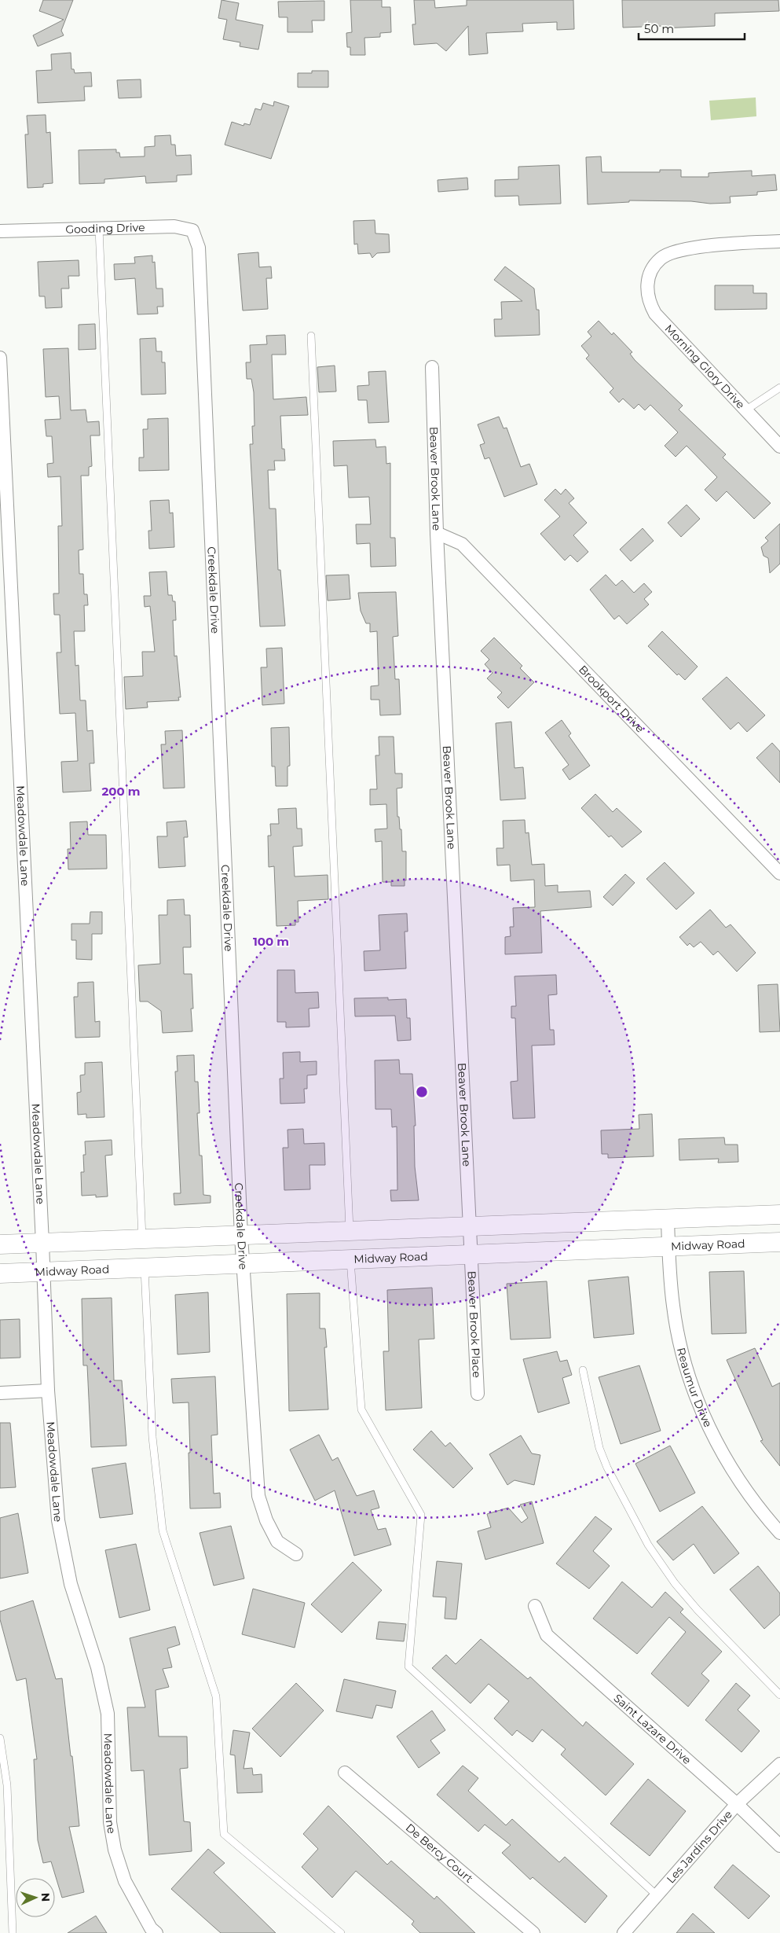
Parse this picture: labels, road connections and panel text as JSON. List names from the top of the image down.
{
  "streets": {
    "main road": ["Midway Road"],
    "street": [
      "Gooding Drive",
      "Morning Glory Drive",
      "Beaver Brook Lane",
      "Creekdale Drive",
      "Brookport Drive",
      "Meadowdale Lane",
      "Beaver Brook Place",
      "Reaumur Drive",
      "Saint Lazare Drive",
      "Les Jardins Drive",
      "De Bercy Court"
    ]
  },
  "crossings": [
    ["Gooding Drive", "Creekdale Drive"],
    ["Beaver Brook Lane", "Brookport Drive"],
    ["Beaver Brook Lane", "Midway Road"],
    ["Beaver Brook Lane", "Beaver Brook Place"],
    ["Creekdale Drive", "Midway Road"],
    ["Meadowdale Lane", "Midway Road"],
    ["Midway Road", "Beaver Brook Place"],
    ["Midway Road", "Reaumur Drive"],
    ["Saint Lazare Drive", "Les Jardins Drive"]
  ],
  "scale_bar": "50 m",
  "north": "right",
  "rings": ["200 m", "100 m"]
}
